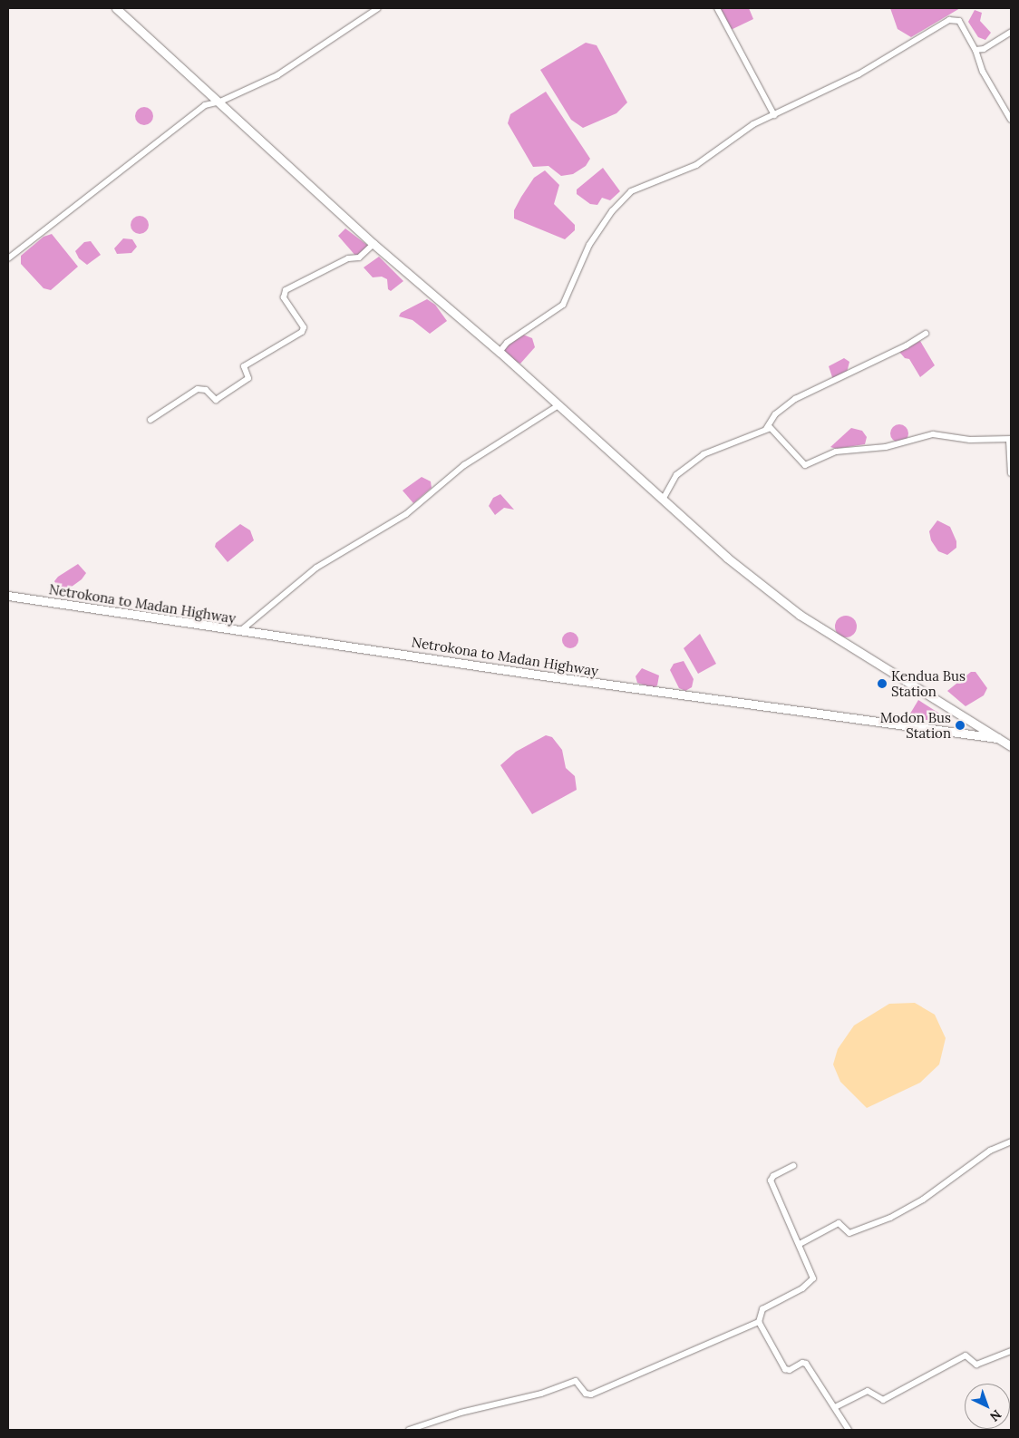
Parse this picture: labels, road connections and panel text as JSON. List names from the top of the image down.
{
  "streets": {
    "main road": ["Netrokona to Madan Highway"]
  },
  "places": ["Kendua Bus Station", "Modon Bus Station"],
  "north": "bottom right"
}
